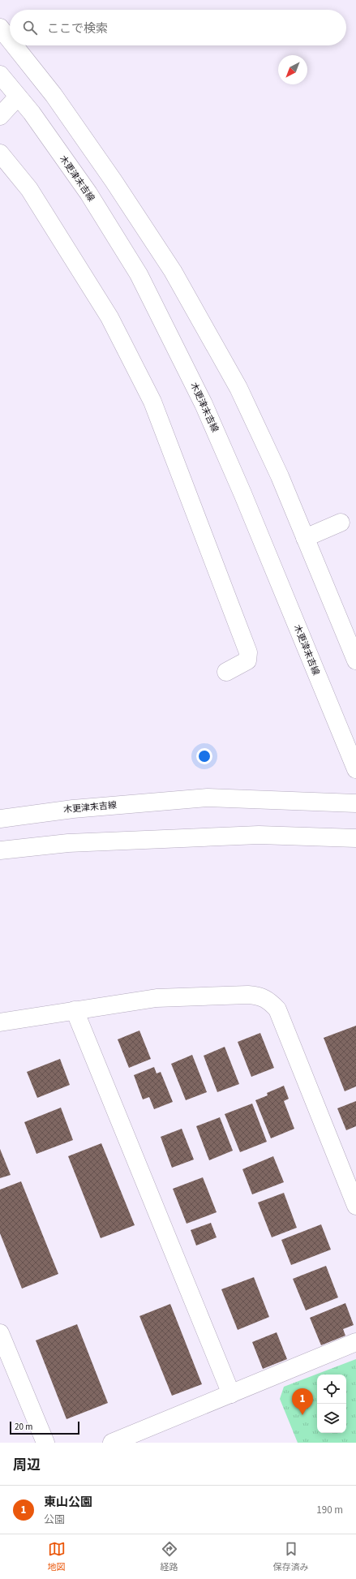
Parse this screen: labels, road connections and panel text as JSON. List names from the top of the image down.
{
  "streets": {
    "main road": ["木更津末吉線"]
  },
  "scale_bar": "20 m",
  "north": "bottom left",
  "page": {
    "search": "ここで検索",
    "pins": "1",
    "scale": "20 m",
    "heading": "周辺",
    "list": [
      {
        "mark": "1",
        "name": "東山公園",
        "note": "公園",
        "value": "190 m"
      }
    ],
    "nav": ["地図", "経路", "保存済み"]
  }
}
